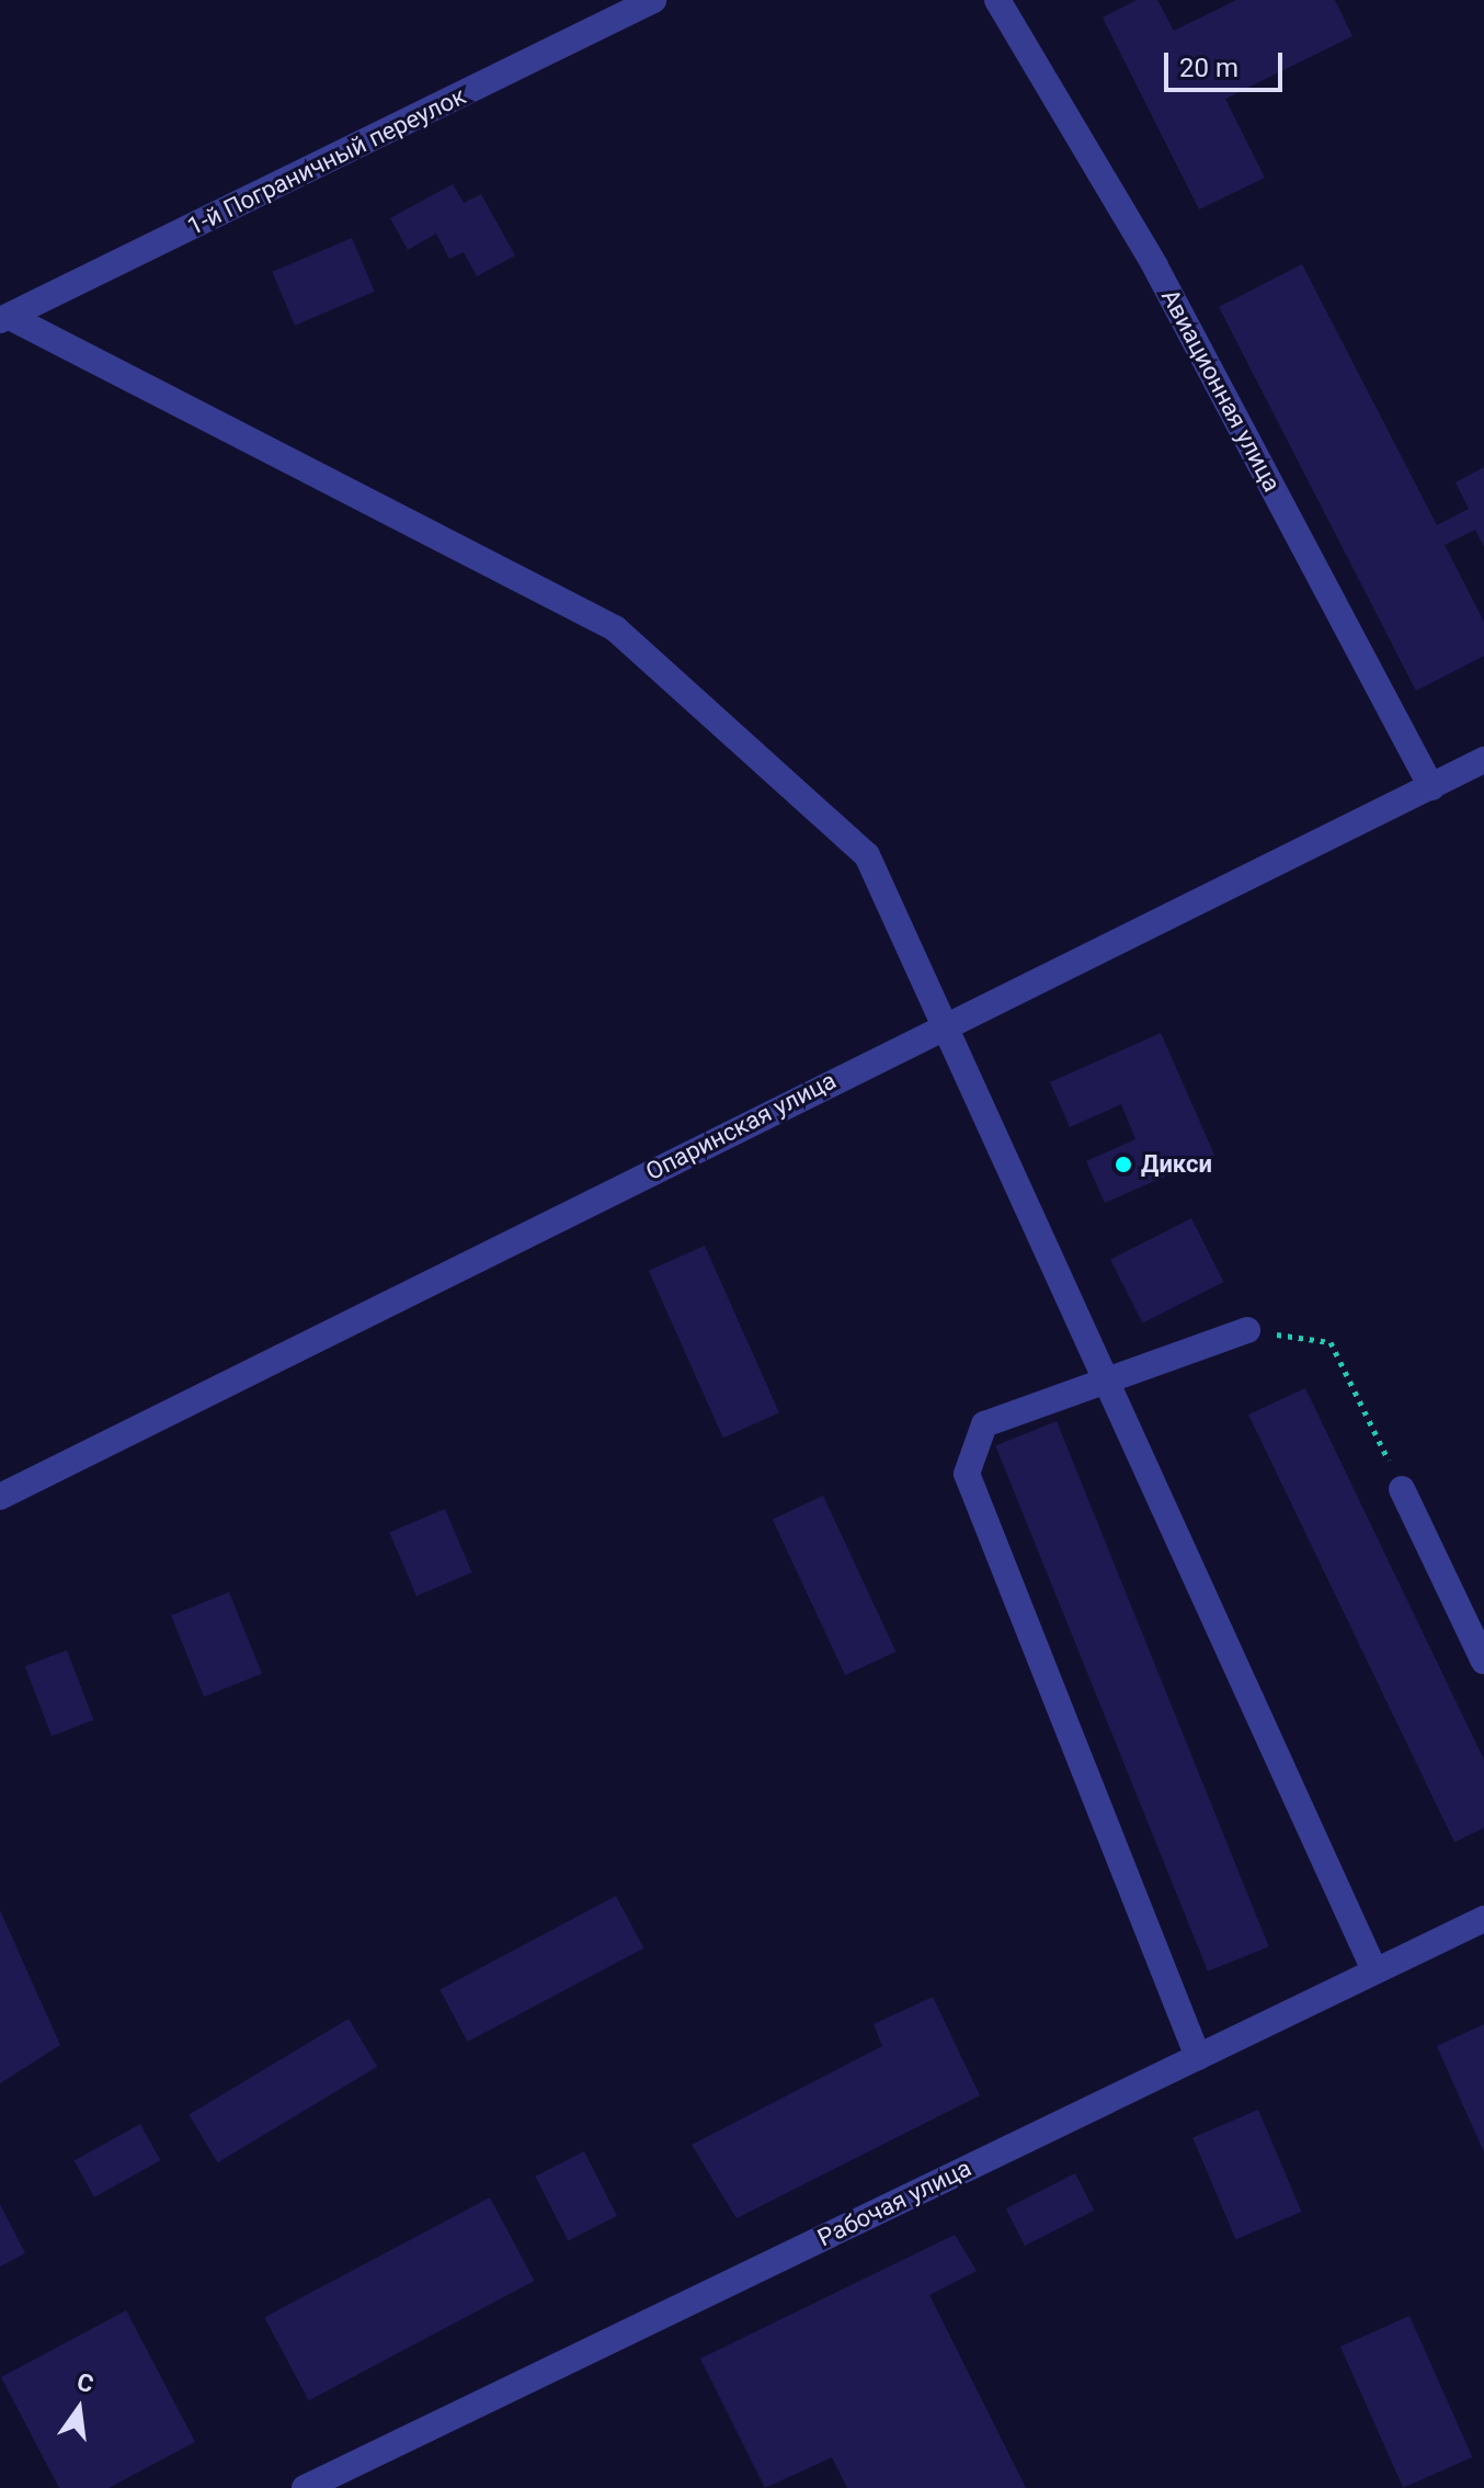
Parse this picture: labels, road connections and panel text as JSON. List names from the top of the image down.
{
  "streets": {
    "street": [
      "1-й Пограничный переулок",
      "Авиационная улица",
      "Опаринская улица",
      "Рабочая улица"
    ]
  },
  "crossings": [
    ["Авиационная улица", "Опаринская улица"]
  ],
  "places": ["Дикси"],
  "scale_bar": "20 m",
  "north": "top"
}
